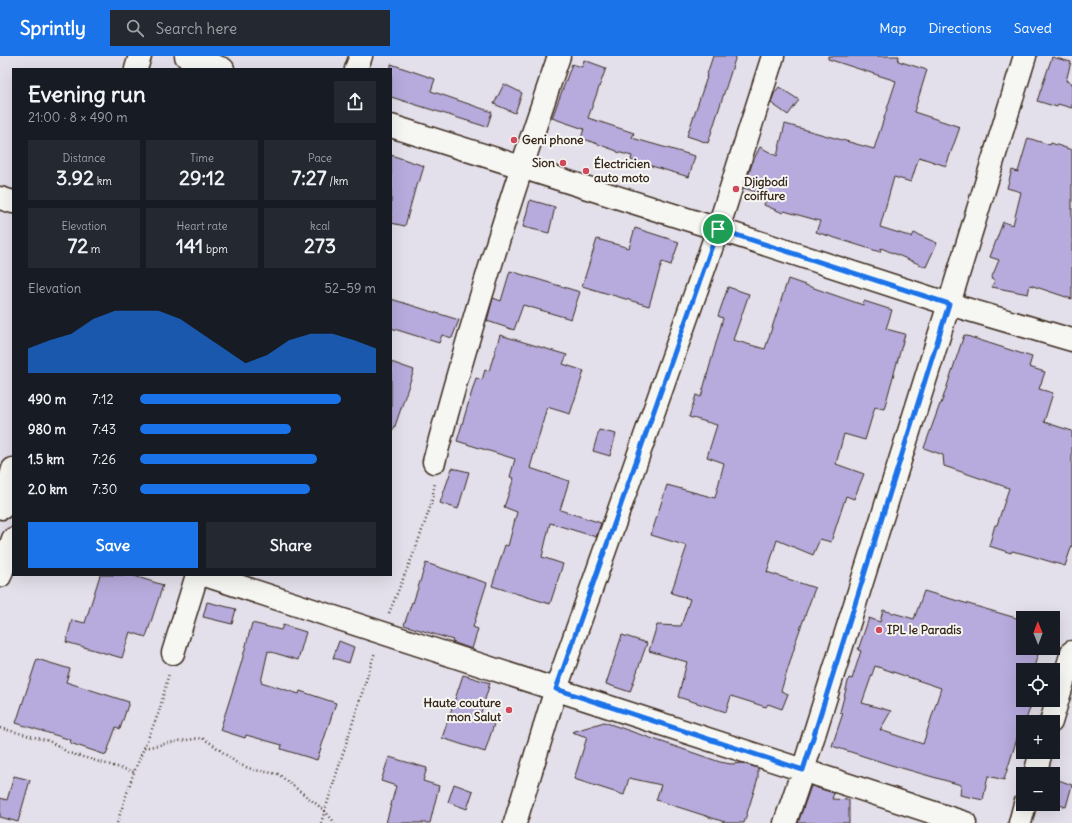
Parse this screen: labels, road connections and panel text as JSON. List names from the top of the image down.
{
  "places": [
    "Geni phone",
    "Sion",
    "Électricien auto moto",
    "Djigbodi coiffure",
    "IPL le Paradis",
    "Haute couture mon Salut"
  ],
  "north": "top",
  "page": {
    "header": "Sprintly",
    "search": "Search here",
    "nav": ["Map", "Directions", "Saved"],
    "heading": ["Evening run", "21:00 · 8 × 490 m"],
    "stats": [
      ["Distance", "3.92 km"],
      ["Time", "29:12"],
      ["Pace", "7:27 /km"],
      ["Elevation", "72 m"],
      ["Heart rate", "141 bpm"],
      ["kcal", "273"]
    ],
    "chart": ["Elevation", "52–59 m"],
    "list": [
      {
        "name": "490 m",
        "note": "7:12"
      },
      {
        "name": "980 m",
        "note": "7:43"
      },
      {
        "name": "1.5 km",
        "note": "7:26"
      },
      {
        "name": "2.0 km",
        "note": "7:30"
      }
    ],
    "buttons": ["Save", "Share"],
    "map_buttons": ["+", "−"]
  }
}
